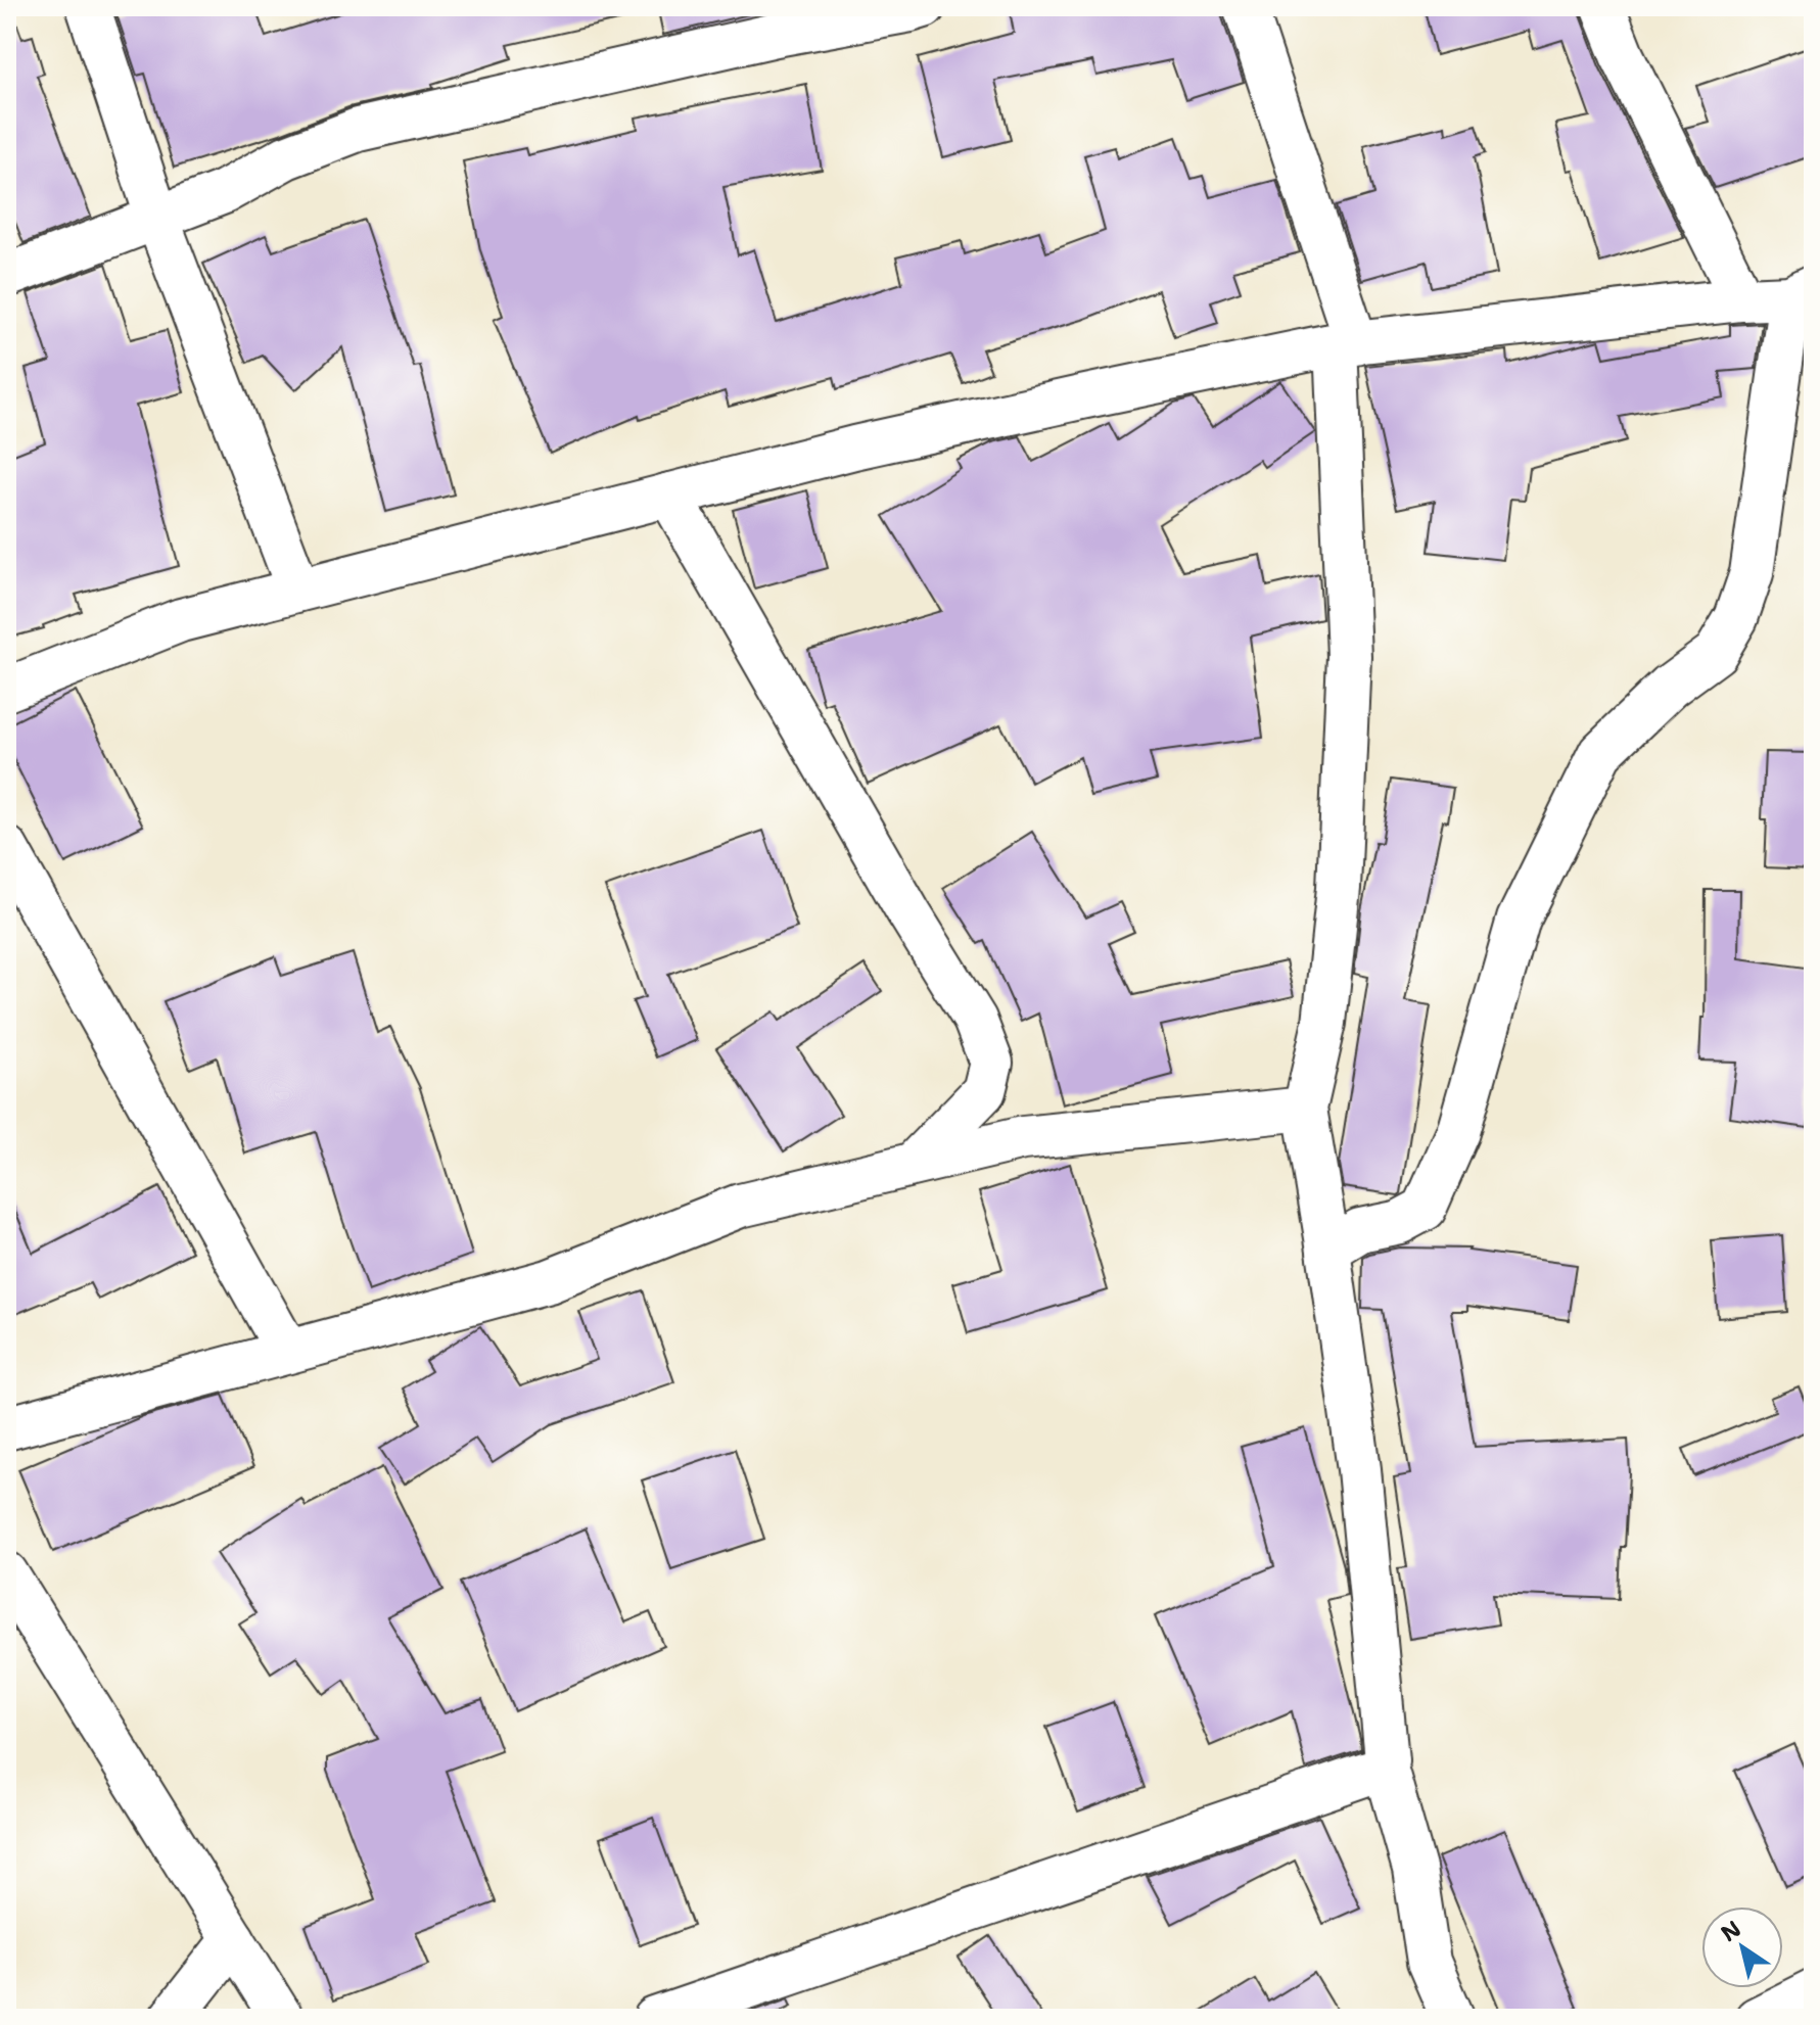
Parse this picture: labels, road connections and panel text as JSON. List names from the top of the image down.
{
  "north": "top left"
}
